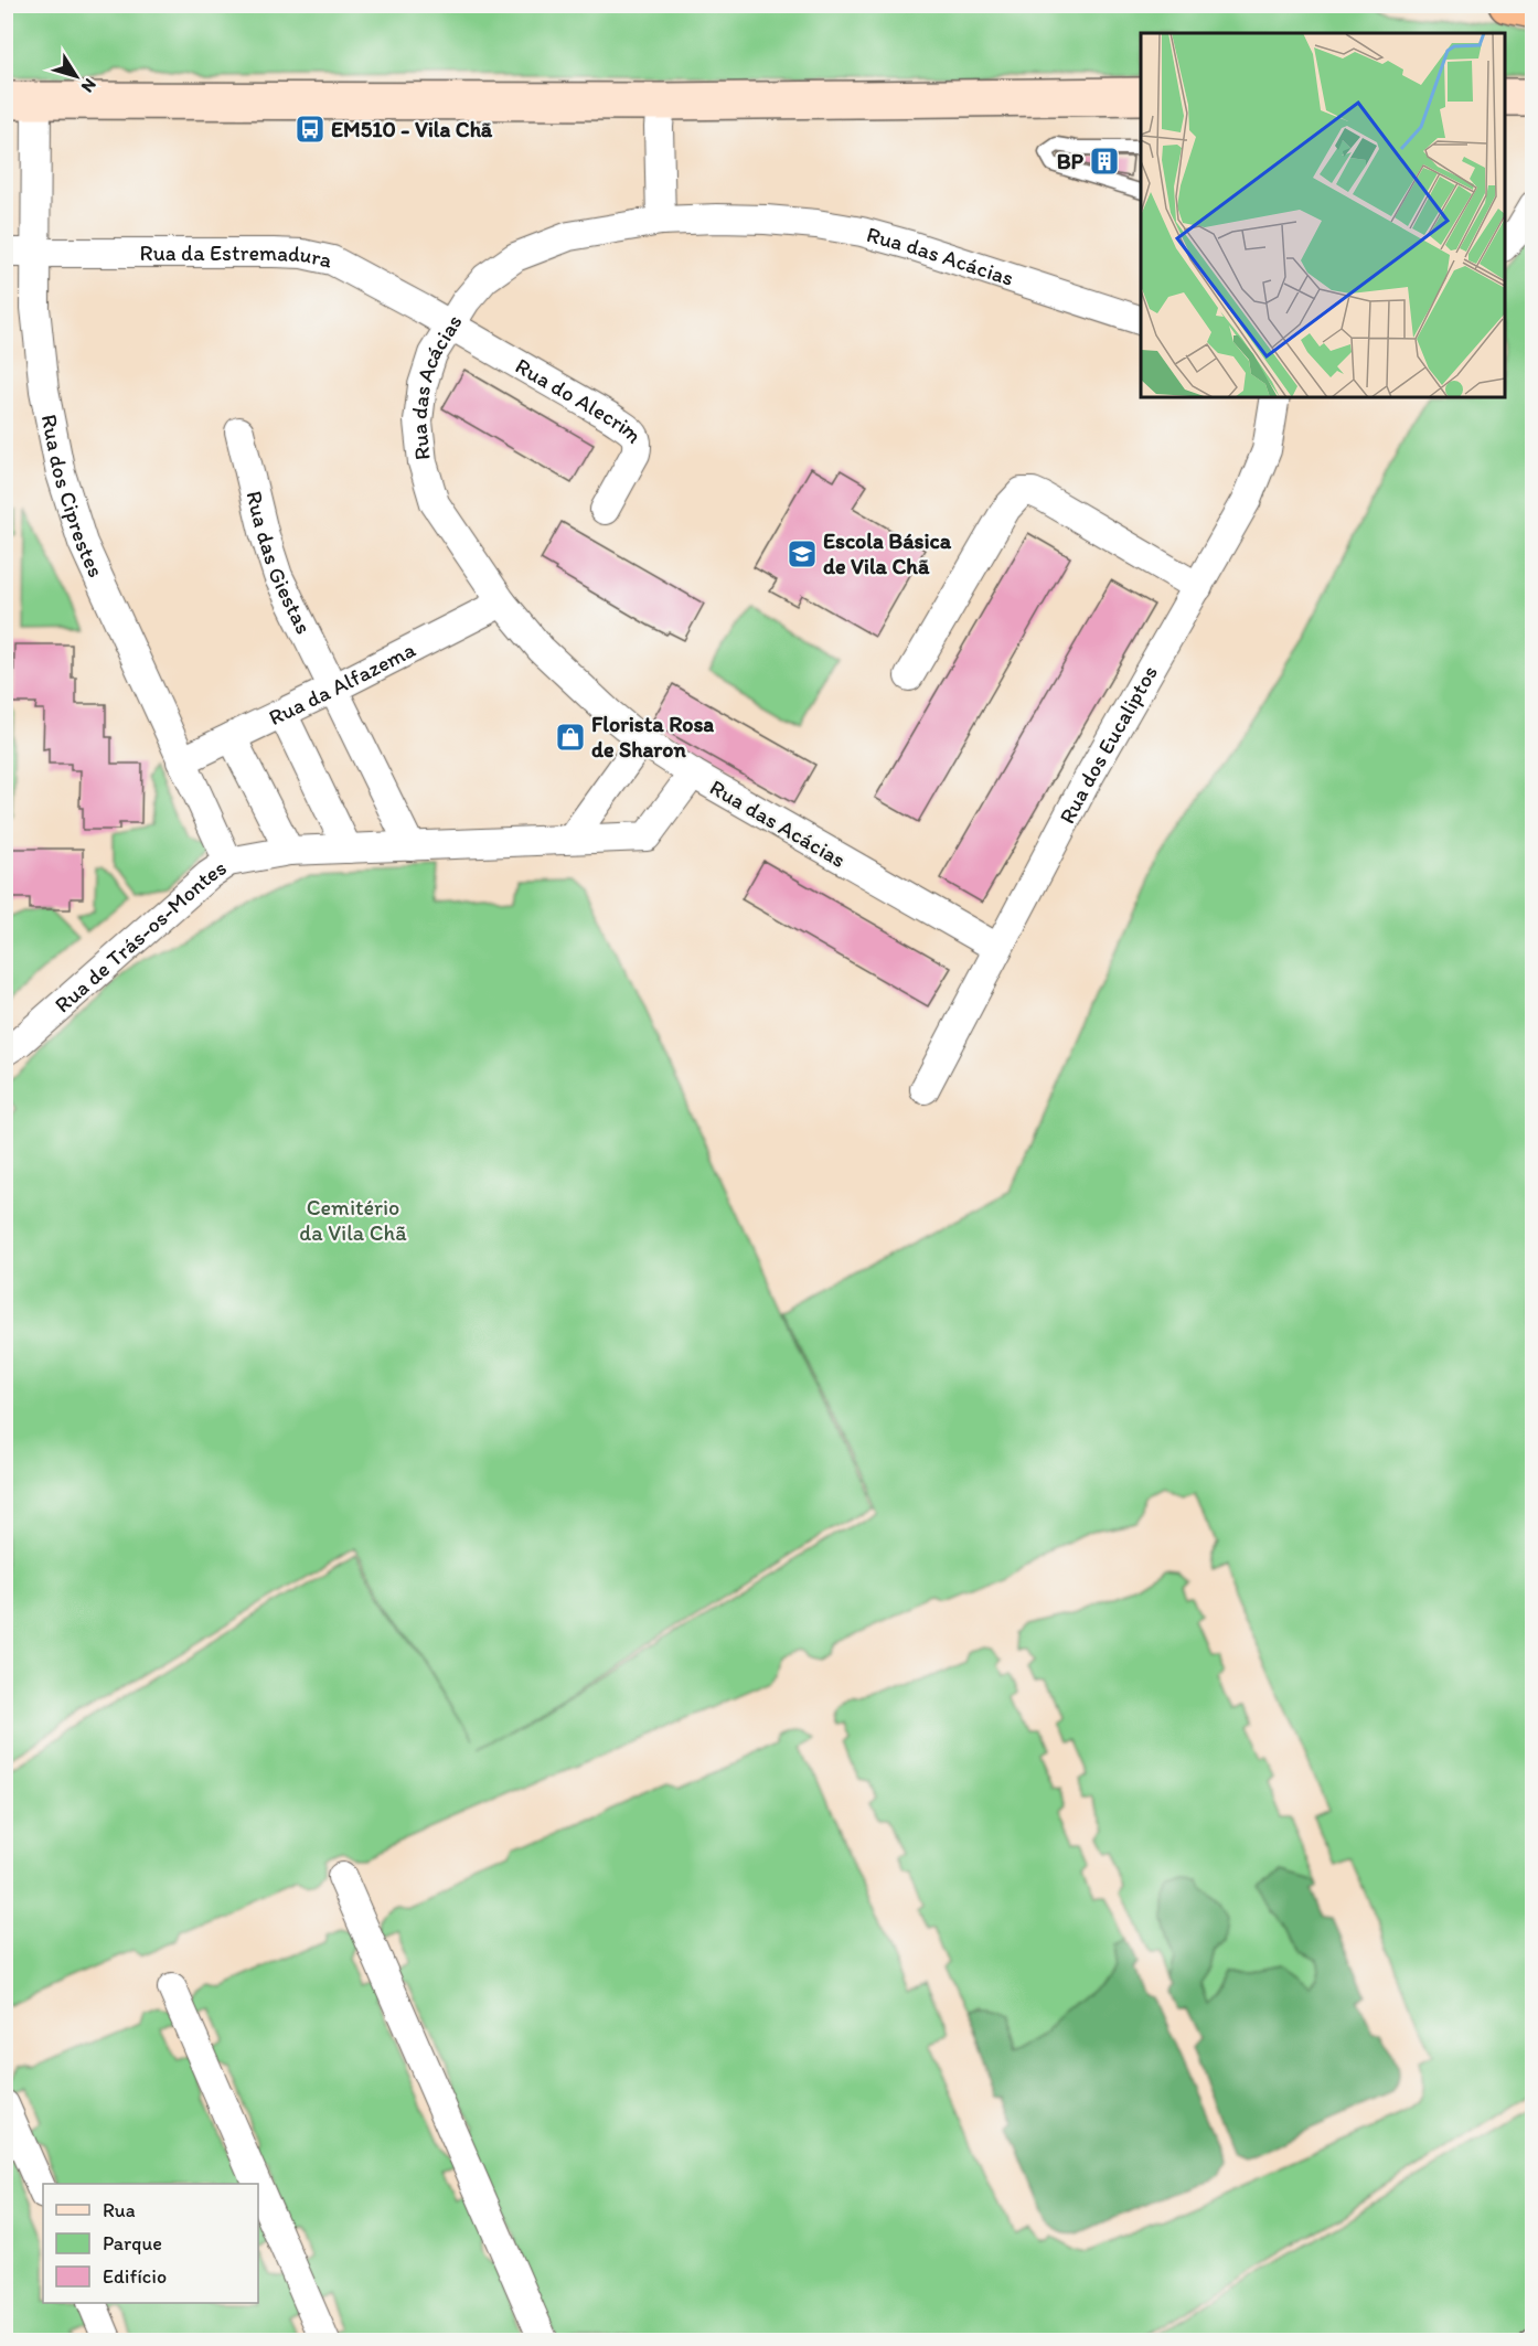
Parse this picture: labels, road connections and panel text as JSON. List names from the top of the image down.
{
  "streets": {
    "street": [
      "Rua das Acácias",
      "Rua da Estremadura",
      "Rua do Alecrim",
      "Rua dos Ciprestes",
      "Rua das Giestas",
      "Rua da Alfazema",
      "Rua dos Eucaliptos",
      "Rua de Trás-os-Montes"
    ]
  },
  "crossings": [
    ["Rua das Acácias", "Rua da Estremadura"],
    ["Rua das Acácias", "Rua do Alecrim"],
    ["Rua das Acácias", "Rua da Alfazema"],
    ["Rua das Acácias", "Rua dos Eucaliptos"],
    ["Rua das Acácias", "Rua de Trás-os-Montes"],
    ["Rua da Estremadura", "Rua do Alecrim"],
    ["Rua da Estremadura", "Rua dos Ciprestes"],
    ["Rua dos Ciprestes", "Rua da Alfazema"],
    ["Rua dos Ciprestes", "Rua de Trás-os-Montes"],
    ["Rua das Giestas", "Rua da Alfazema"]
  ],
  "parks": ["Cemitério da Vila Chã"],
  "places": {
    "bus stop": ["EM510 - Vila Chã"],
    "building": ["BP"],
    "school or university": ["Escola Básica de Vila Chã"],
    "shop": ["Florista Rosa de Sharon"]
  },
  "legend": ["Rua", "Parque", "Edifício"],
  "north": "bottom right"
}
